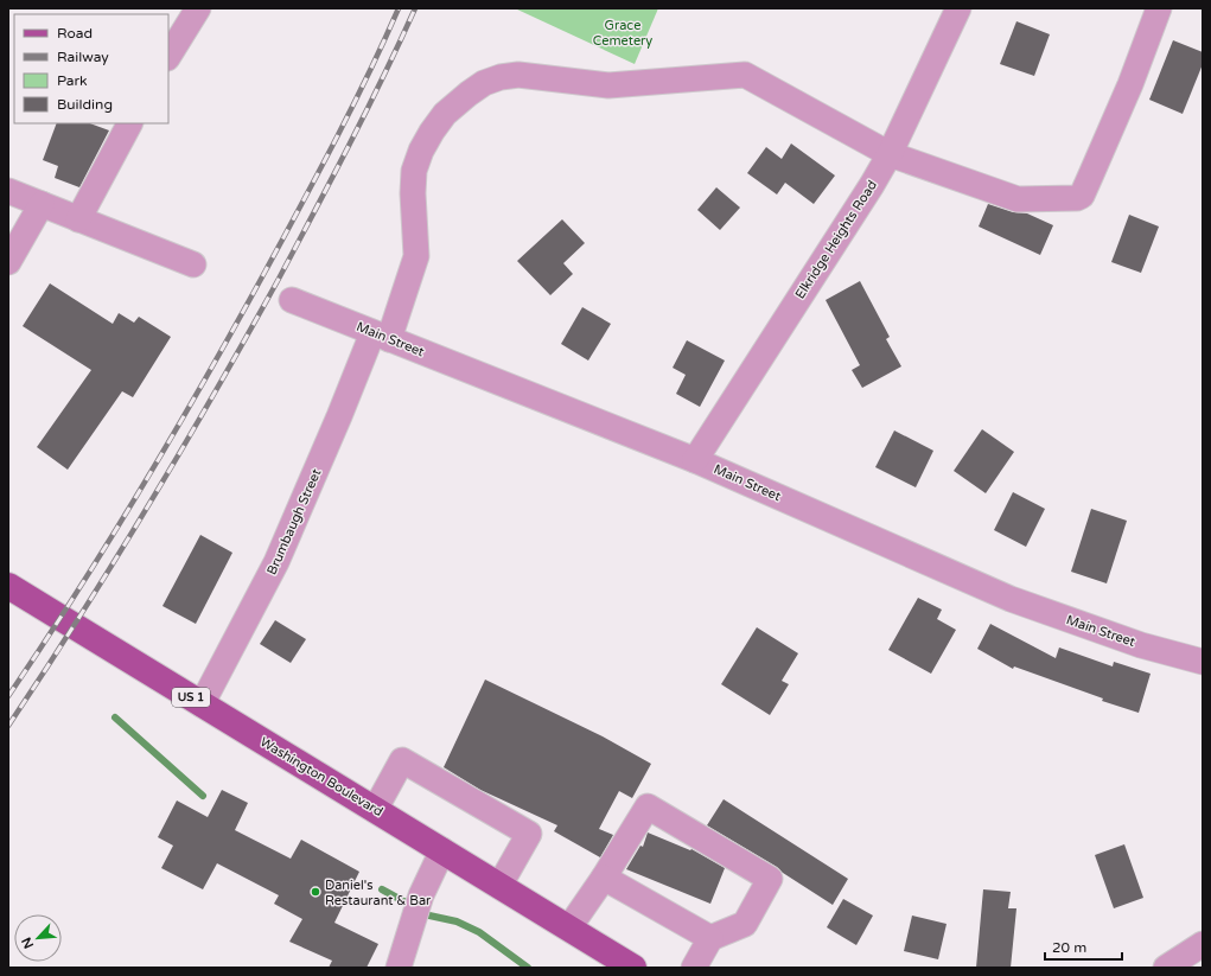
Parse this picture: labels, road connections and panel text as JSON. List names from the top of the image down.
{
  "streets": {
    "main road": ["US 1", "Washington Boulevard"],
    "street": ["Elkridge Heights Road", "Main Street", "Brumbaugh Street"]
  },
  "crossings": [
    ["Elkridge Heights Road", "Main Street"],
    ["Elkridge Heights Road", "Brumbaugh Street"],
    ["Main Street", "Brumbaugh Street"],
    ["Brumbaugh Street", "Washington Boulevard"]
  ],
  "parks": ["Grace Cemetery"],
  "places": ["Daniel's Restaurant & Bar"],
  "legend": [
    "Road",
    "Railway",
    "Park",
    "Building"
  ],
  "scale_bar": "20 m",
  "north": "bottom left"
}
